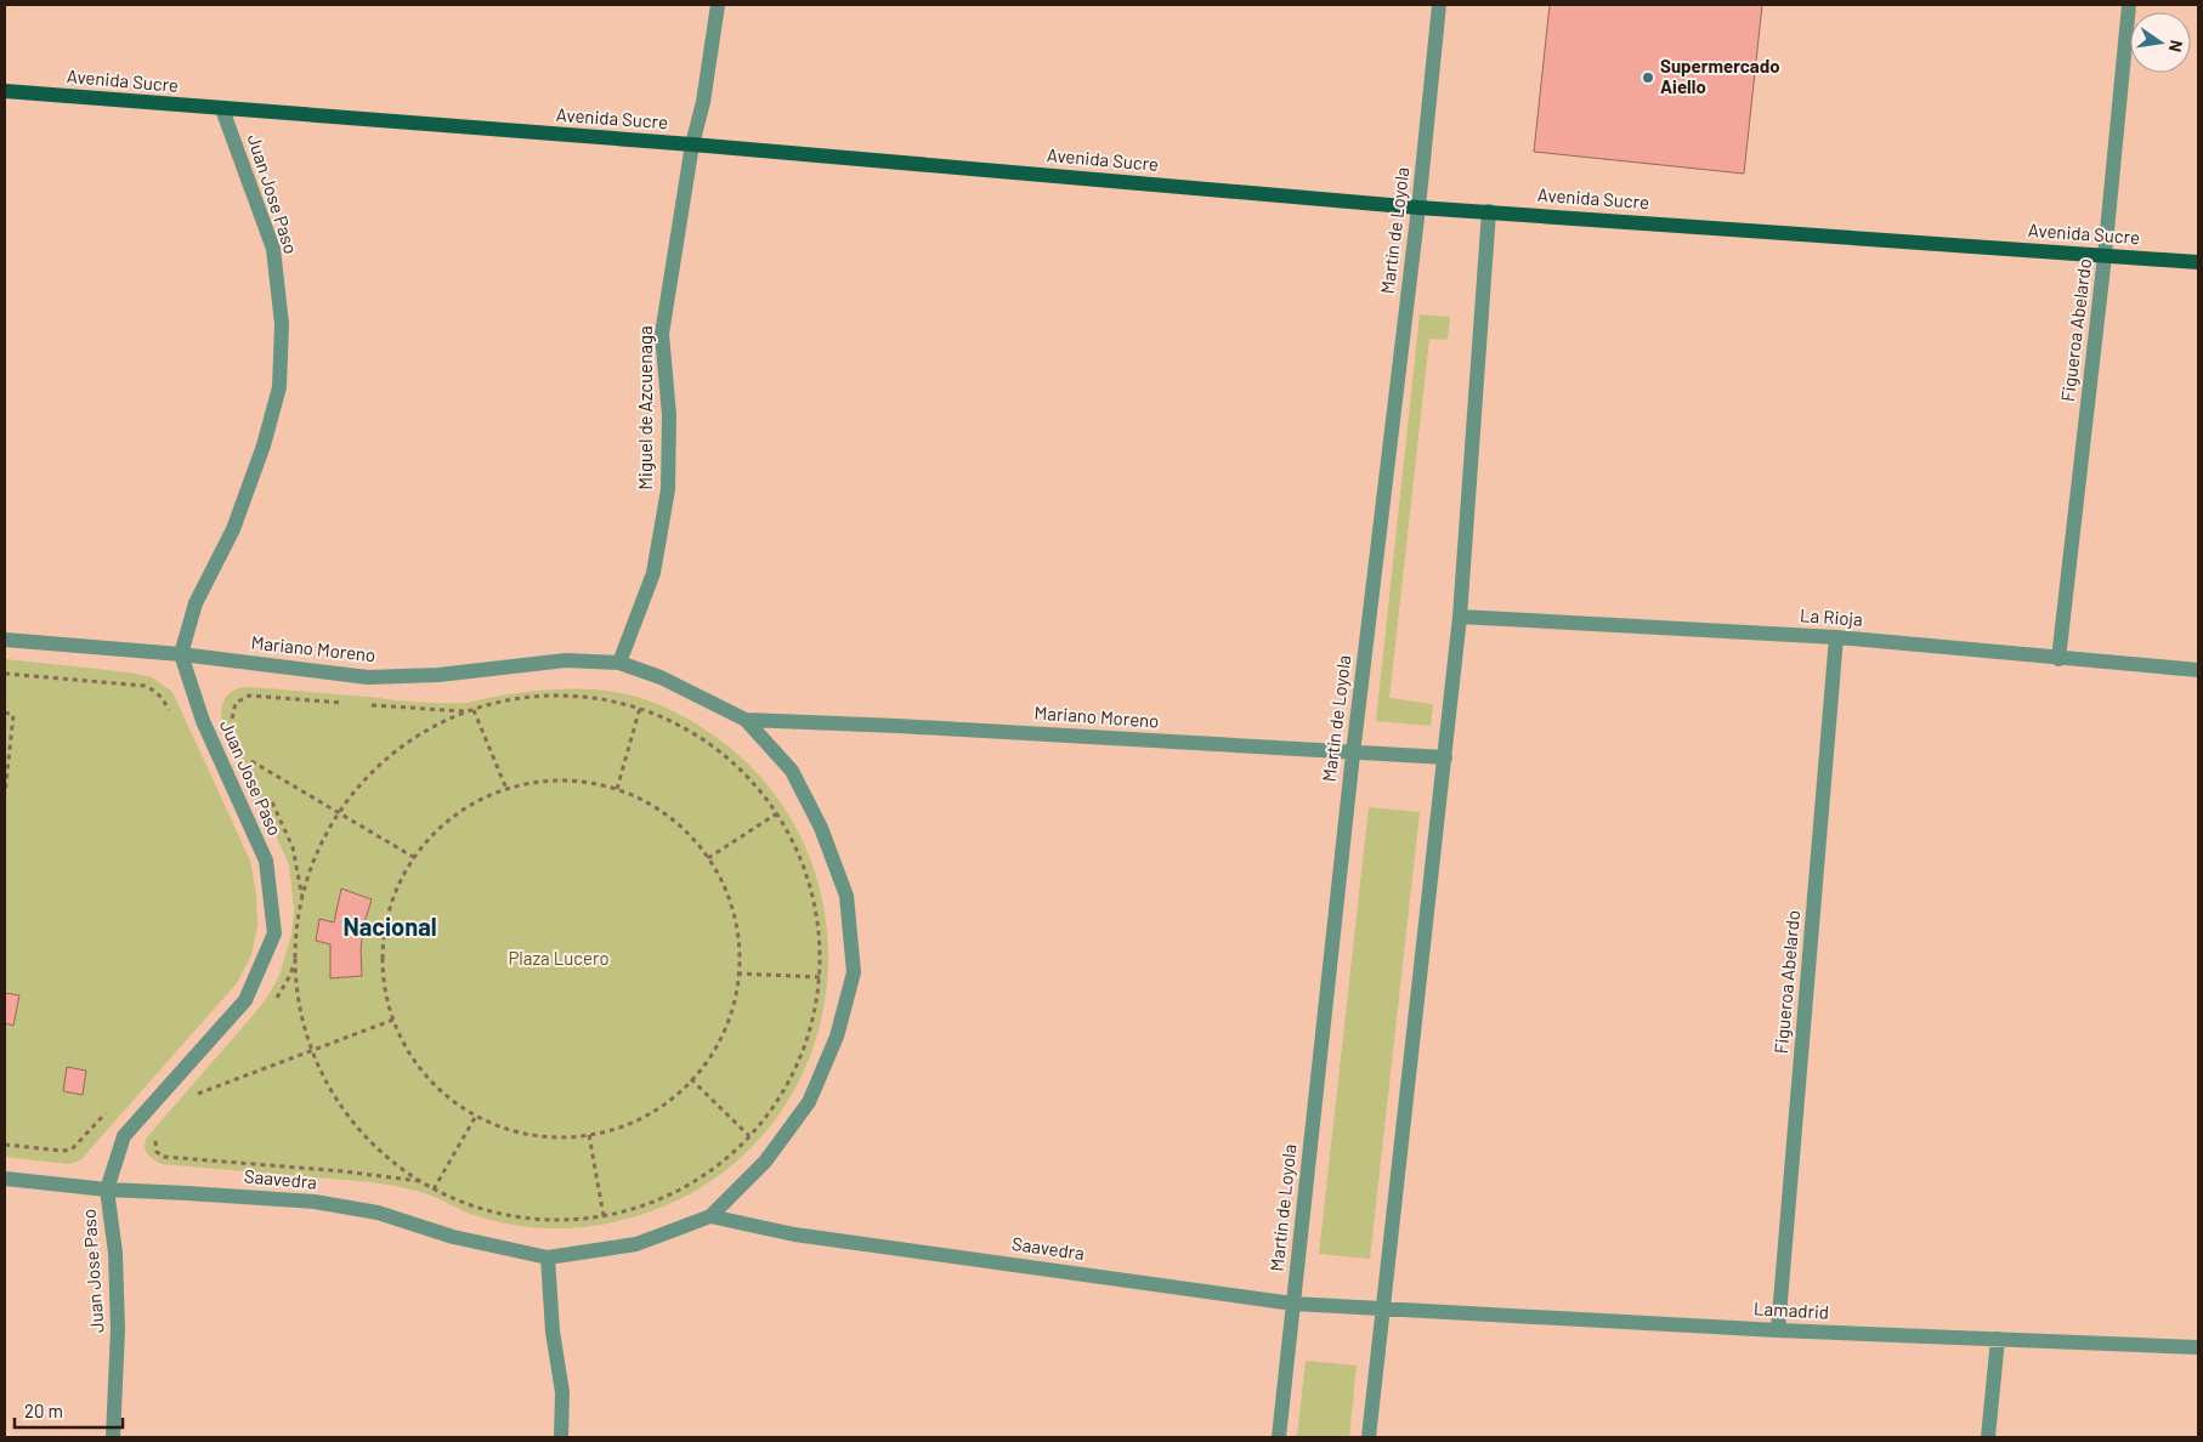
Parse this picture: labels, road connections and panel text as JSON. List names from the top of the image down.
{
  "streets": {
    "main road": ["Avenida Sucre"],
    "street": [
      "Juan Jose Paso",
      "Martín de Loyola",
      "Figueroa Abelardo",
      "Miguel de Azcuenaga",
      "La Rioja",
      "Mariano Moreno",
      "Saavedra",
      "Lamadrid"
    ]
  },
  "crossings": [
    ["Avenida Sucre", "Juan Jose Paso"],
    ["Avenida Sucre", "Martín de Loyola"],
    ["Avenida Sucre", "Figueroa Abelardo"],
    ["Avenida Sucre", "Miguel de Azcuenaga"],
    ["Juan Jose Paso", "Mariano Moreno"],
    ["Juan Jose Paso", "Saavedra"],
    ["Martín de Loyola", "Mariano Moreno"],
    ["Martín de Loyola", "Saavedra"],
    ["Figueroa Abelardo", "La Rioja"],
    ["Figueroa Abelardo", "Lamadrid"],
    ["Miguel de Azcuenaga", "Mariano Moreno"],
    ["Saavedra", "Lamadrid"]
  ],
  "districts": ["Nacional"],
  "parks": ["Plaza Lucero"],
  "places": ["Supermercado Aiello"],
  "scale_bar": "20 m",
  "north": "right"
}
